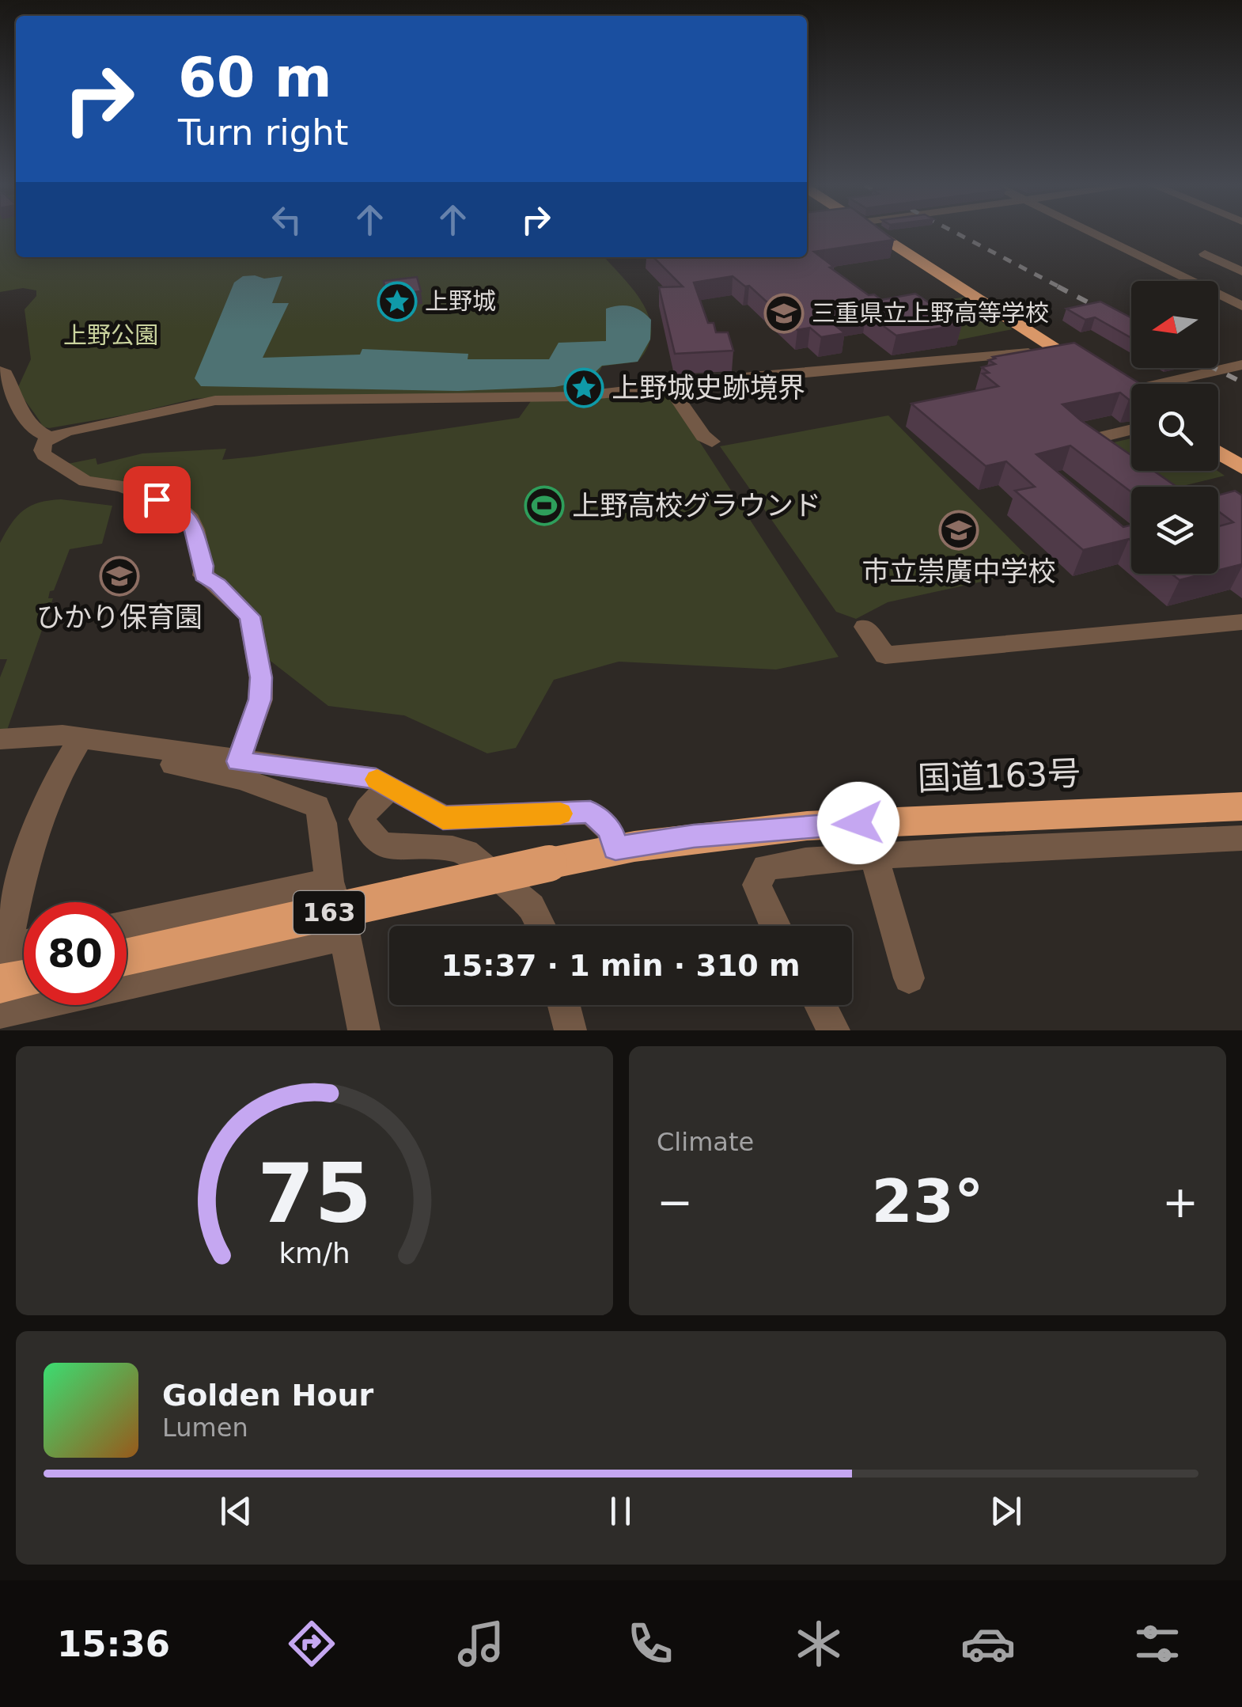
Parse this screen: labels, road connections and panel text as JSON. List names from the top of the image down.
{
  "streets": {
    "highway": ["国道163号", "163"]
  },
  "parks": ["上野公園"],
  "places": {
    "place": ["上野城", "上野城史跡境界"],
    "school or university": ["三重県立上野高等学校", "市立崇廣中学校", "ひかり保育園"],
    "sports": ["上野高校グラウンド"]
  },
  "north": "left",
  "page": {
    "turn": ["60 m", "Turn right"],
    "limit": "80",
    "trip": "15:37 · 1 min · 310 m",
    "tile": "Climate",
    "heat": ["−", "23°", "+"],
    "song": ["Golden Hour", "Lumen"],
    "tabs": "15:36",
    "gauge": ["75", "km/h"]
  }
}
